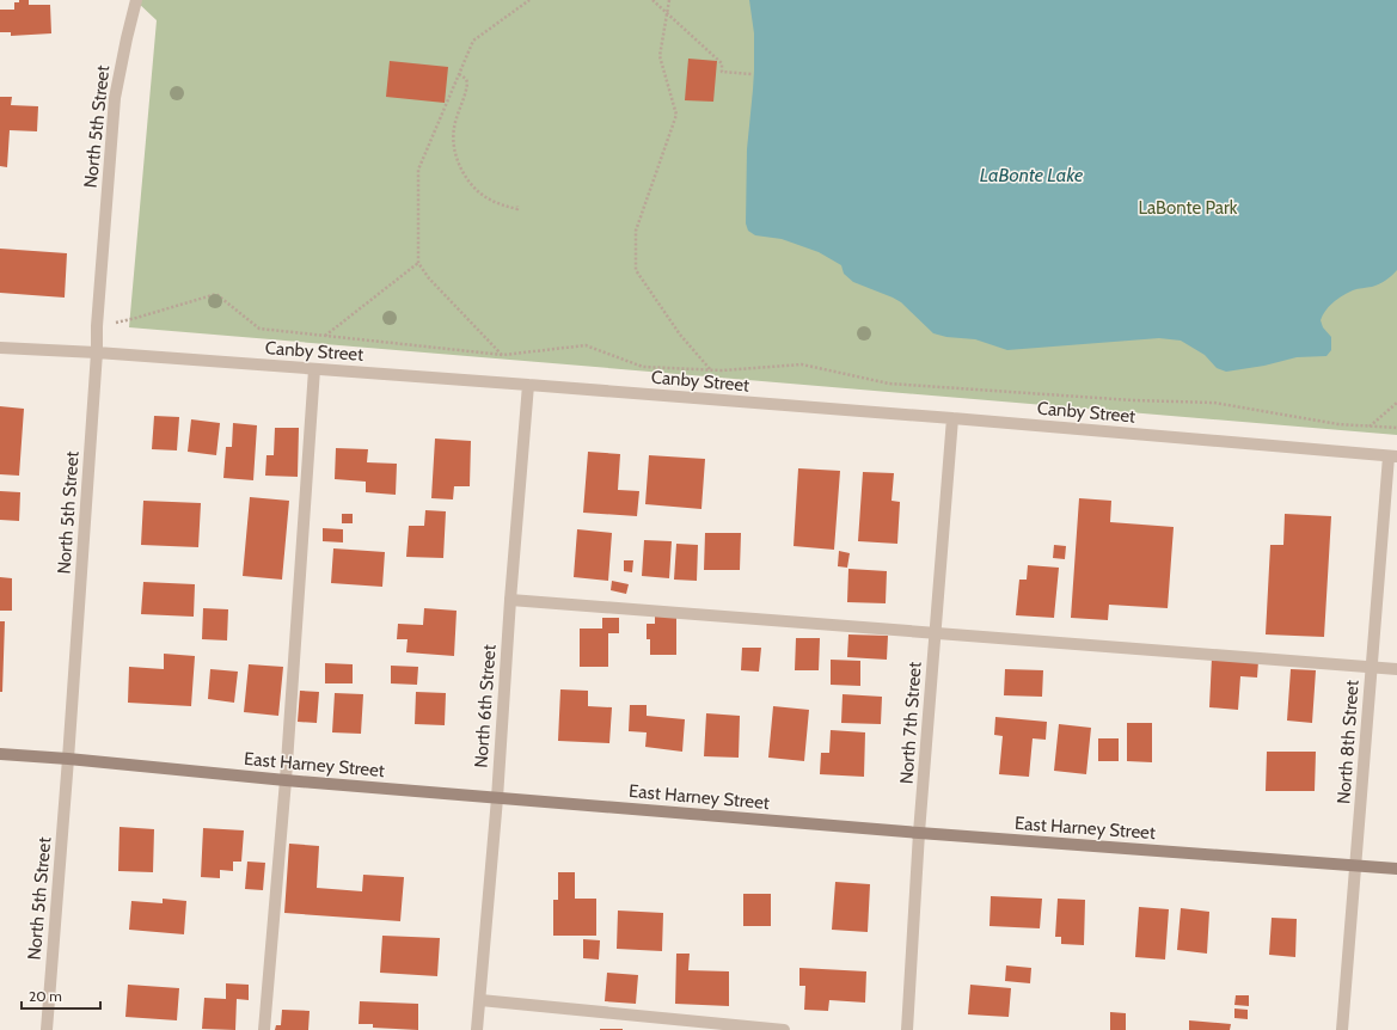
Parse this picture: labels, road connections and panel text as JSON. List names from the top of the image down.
{
  "streets": {
    "main road": ["East Harney Street"],
    "street": [
      "North 5th Street",
      "Canby Street",
      "North 6th Street",
      "North 7th Street",
      "North 8th Street"
    ]
  },
  "crossings": [
    ["North 5th Street", "Canby Street"],
    ["North 5th Street", "East Harney Street"],
    ["Canby Street", "North 6th Street"],
    ["Canby Street", "North 7th Street"],
    ["Canby Street", "North 8th Street"],
    ["North 6th Street", "East Harney Street"],
    ["North 7th Street", "East Harney Street"],
    ["North 8th Street", "East Harney Street"]
  ],
  "water": ["LaBonte Lake"],
  "parks": ["LaBonte Park"],
  "scale_bar": "20 m"
}
